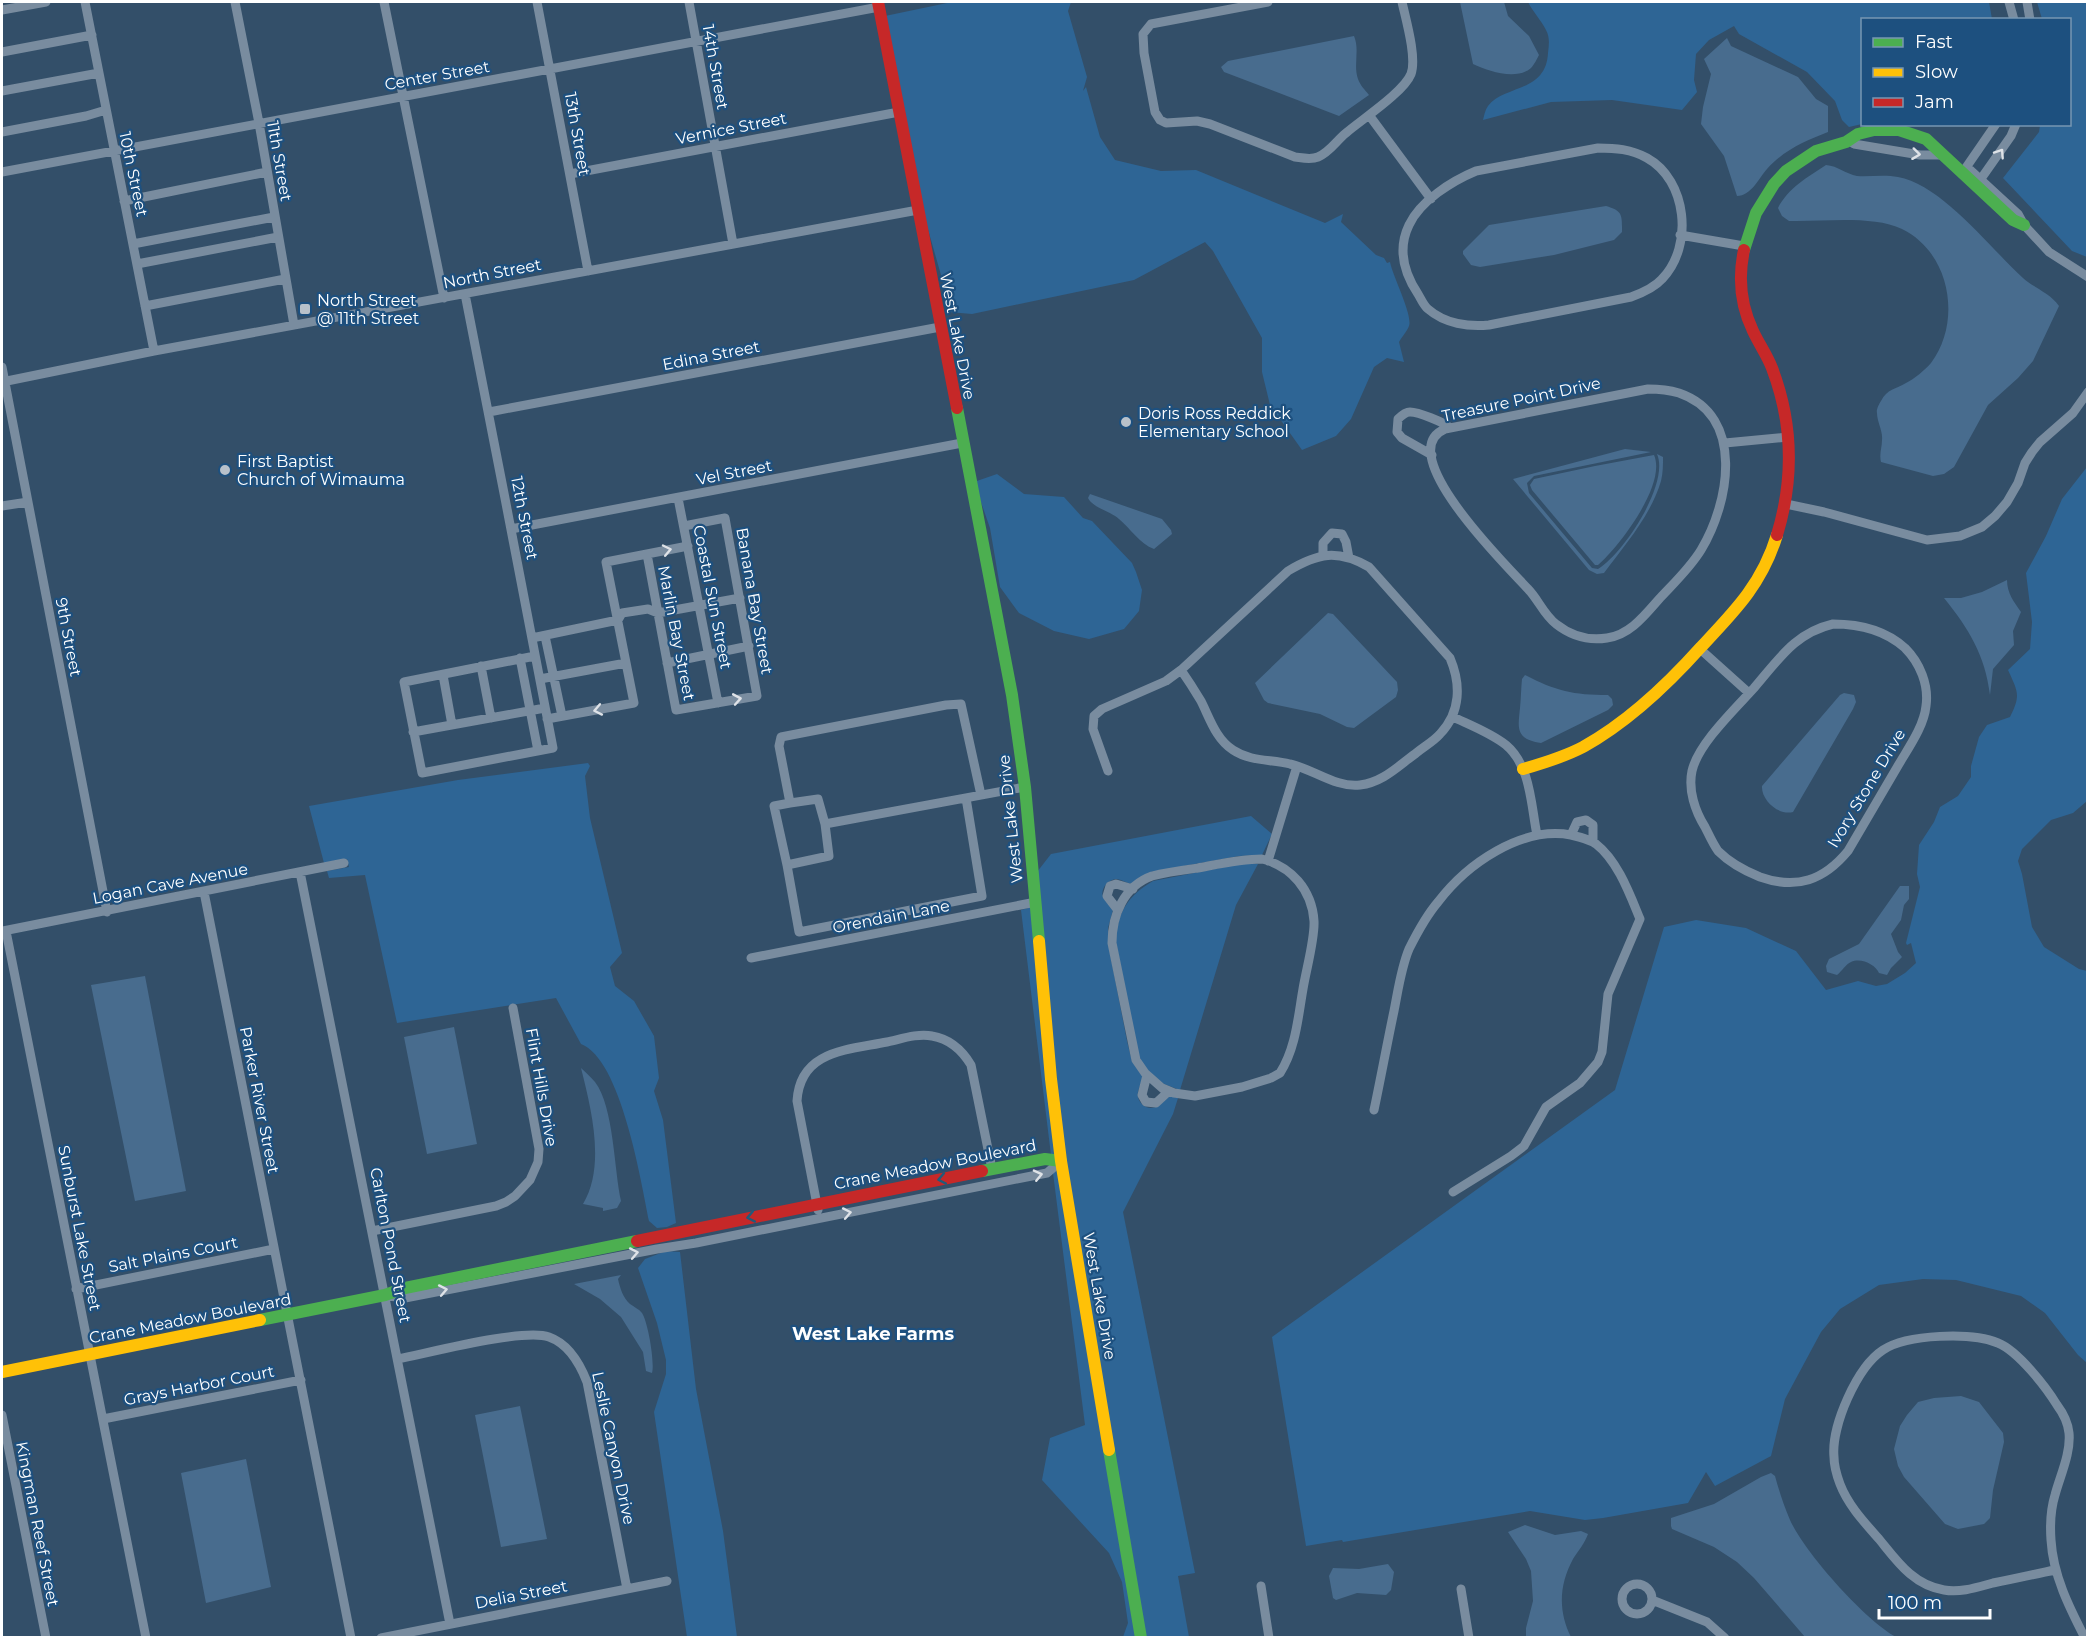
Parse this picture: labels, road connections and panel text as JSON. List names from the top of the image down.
{
  "streets": {
    "street": [
      "14th Street",
      "Center Street",
      "Vernice Street",
      "13th Street",
      "11th Street",
      "10th Street",
      "North Street",
      "West Lake Drive",
      "Edina Street",
      "Treasure Point Drive",
      "Vel Street",
      "12th Street",
      "Coastal Sun Street",
      "Banana Bay Street",
      "Marlin Bay Street",
      "9th Street",
      "Ivory Stone Drive",
      "Logan Cave Avenue",
      "Orendain Lane",
      "Flint Hills Drive",
      "Parker River Street",
      "Crane Meadow Boulevard",
      "Sunburst Lake Street",
      "Carlton Pond Street",
      "Salt Plains Court",
      "Grays Harbor Court",
      "Leslie Canyon Drive",
      "Kingman Reef Street",
      "Delia Street"
    ]
  },
  "crossings": [
    ["14th Street", "Center Street"],
    ["14th Street", "Vernice Street"],
    ["14th Street", "North Street"],
    ["Center Street", "13th Street"],
    ["Center Street", "11th Street"],
    ["Center Street", "10th Street"],
    ["Center Street", "West Lake Drive"],
    ["Vernice Street", "13th Street"],
    ["Vernice Street", "West Lake Drive"],
    ["13th Street", "North Street"],
    ["11th Street", "North Street"],
    ["10th Street", "North Street"],
    ["North Street", "West Lake Drive"],
    ["North Street", "12th Street"],
    ["North Street", "9th Street"],
    ["West Lake Drive", "Edina Street"],
    ["West Lake Drive", "Vel Street"],
    ["West Lake Drive", "Orendain Lane"],
    ["West Lake Drive", "Crane Meadow Boulevard"],
    ["Edina Street", "12th Street"],
    ["Vel Street", "12th Street"],
    ["Vel Street", "Coastal Sun Street"],
    ["Coastal Sun Street", "Banana Bay Street"],
    ["Coastal Sun Street", "Marlin Bay Street"],
    ["Banana Bay Street", "Marlin Bay Street"],
    ["9th Street", "Logan Cave Avenue"],
    ["Logan Cave Avenue", "Parker River Street"],
    ["Logan Cave Avenue", "Sunburst Lake Street"],
    ["Logan Cave Avenue", "Carlton Pond Street"],
    ["Flint Hills Drive", "Carlton Pond Street"],
    ["Parker River Street", "Crane Meadow Boulevard"],
    ["Parker River Street", "Salt Plains Court"],
    ["Parker River Street", "Grays Harbor Court"],
    ["Crane Meadow Boulevard", "Sunburst Lake Street"],
    ["Crane Meadow Boulevard", "Carlton Pond Street"],
    ["Sunburst Lake Street", "Salt Plains Court"],
    ["Sunburst Lake Street", "Grays Harbor Court"],
    ["Carlton Pond Street", "Leslie Canyon Drive"],
    ["Carlton Pond Street", "Delia Street"],
    ["Leslie Canyon Drive", "Delia Street"]
  ],
  "districts": ["West Lake Farms"],
  "places": {
    "transit": ["North Street @ 11th Street"],
    "other": ["Doris Ross Reddick Elementary School", "First Baptist Church of Wimauma"]
  },
  "legend": ["Fast", "Slow", "Jam"],
  "scale_bar": "100 m"
}
